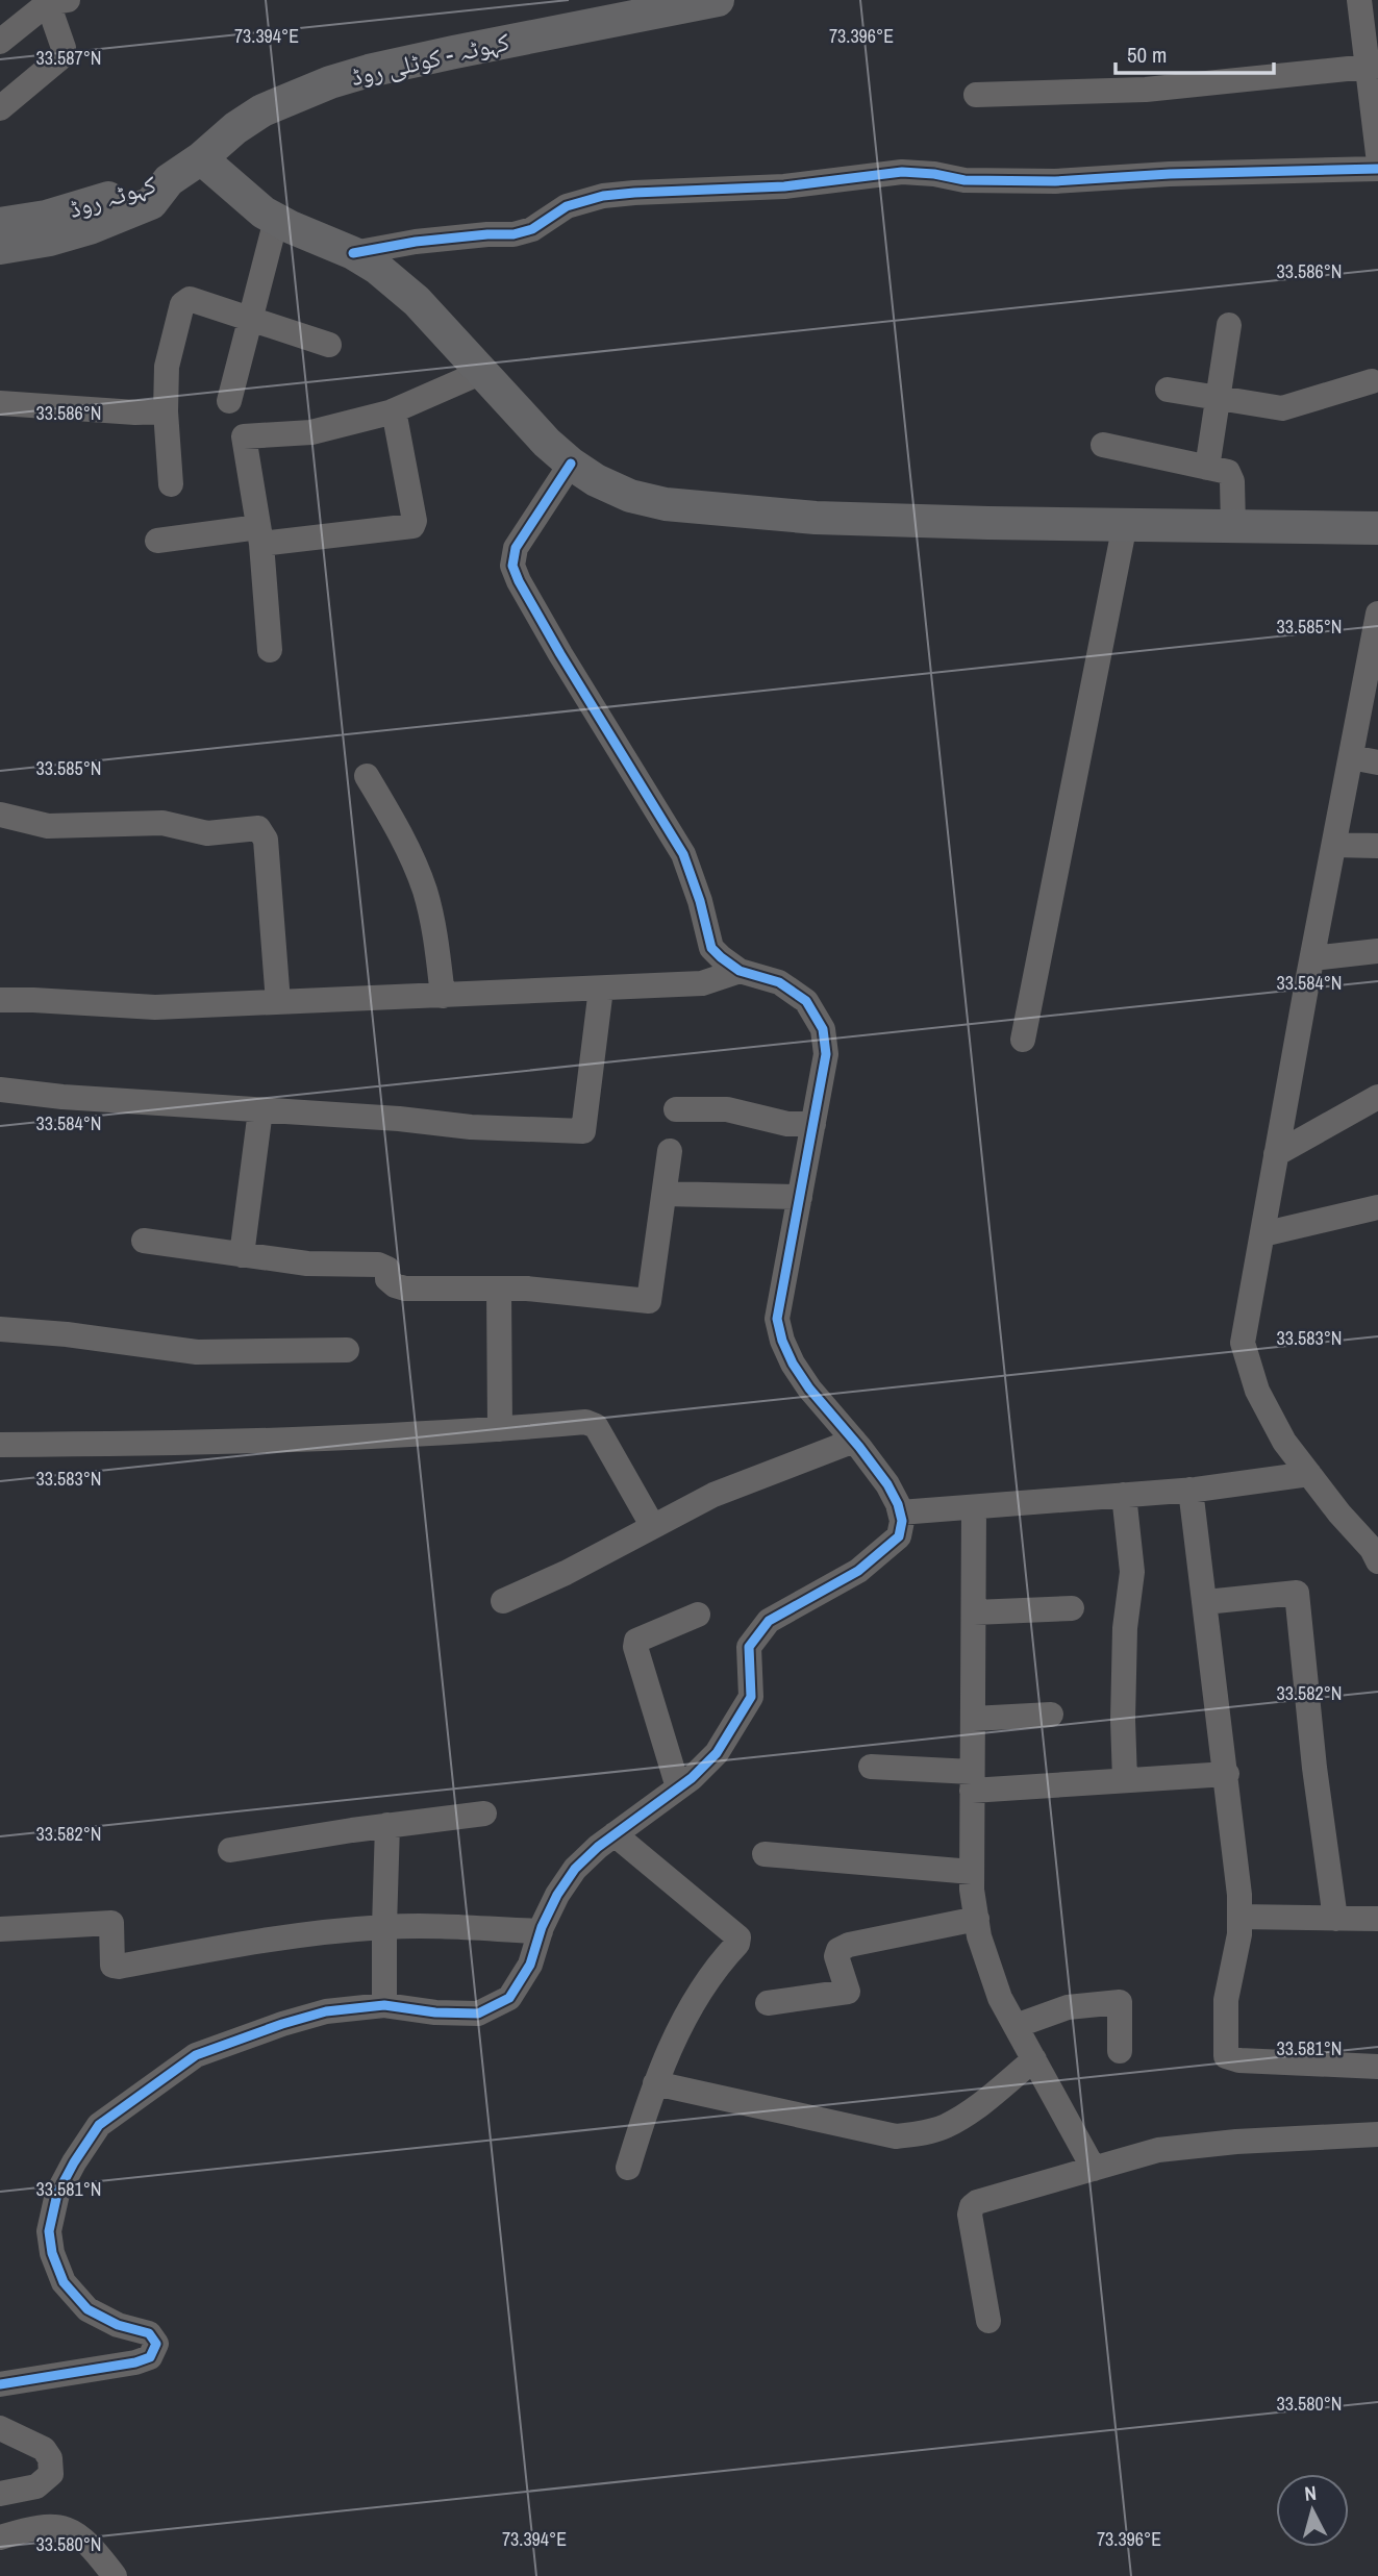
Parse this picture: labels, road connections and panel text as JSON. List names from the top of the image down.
{
  "streets": {
    "main road": ["کہوٹہ - کوٹلی روڈ", "کہوٹہ روڈ"]
  },
  "crossings": [
    ["کہوٹہ - کوٹلی روڈ", "کہوٹہ روڈ"]
  ],
  "scale_bar": "50 m",
  "north": "top",
  "coordinates": [
    "73.394°E",
    "73.396°E",
    "33.587°N",
    "33.586°N",
    "33.585°N",
    "33.584°N",
    "33.583°N",
    "33.582°N",
    "33.581°N",
    "33.580°N"
  ]
}
